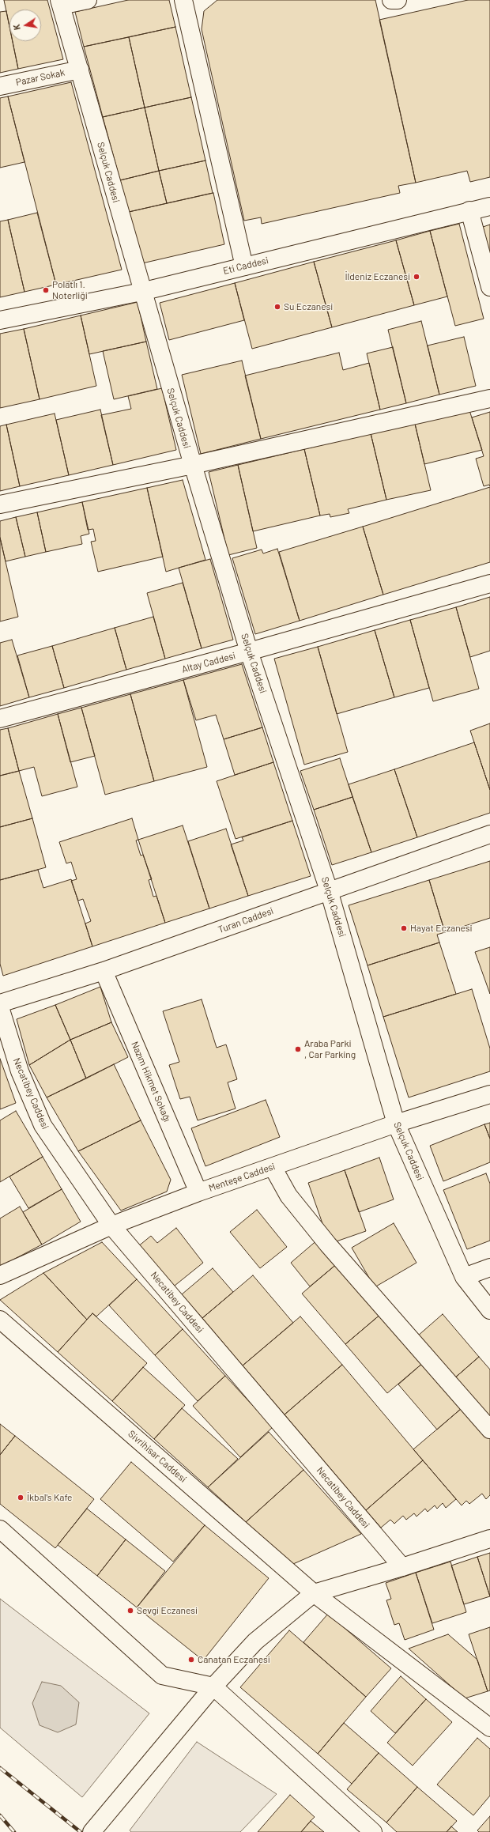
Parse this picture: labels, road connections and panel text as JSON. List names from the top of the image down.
{
  "streets": {
    "street": [
      "Pazar Sokak",
      "Selçuk Caddesi",
      "Eti Caddesi",
      "Altay Caddesi",
      "Turan Caddesi",
      "Nazım Hikmet Sokağı",
      "Necatibey Caddesi",
      "Menteşe Caddesi",
      "Sivrihisar Caddesi"
    ]
  },
  "crossings": [
    ["Pazar Sokak", "Selçuk Caddesi"],
    ["Selçuk Caddesi", "Eti Caddesi"],
    ["Selçuk Caddesi", "Altay Caddesi"],
    ["Selçuk Caddesi", "Turan Caddesi"],
    ["Selçuk Caddesi", "Menteşe Caddesi"],
    ["Turan Caddesi", "Nazım Hikmet Sokağı"],
    ["Nazım Hikmet Sokağı", "Menteşe Caddesi"],
    ["Necatibey Caddesi", "Menteşe Caddesi"]
  ],
  "places": [
    "İldeniz Eczanesi",
    "Polatlı 1. Noterliği",
    "Su Eczanesi",
    "Hayat Eczanesi",
    "Araba Parki , Car Parking",
    "İkbal's Kafe",
    "Sevgi Eczanesi",
    "Canatan Eczanesi"
  ],
  "north": "left"
}
